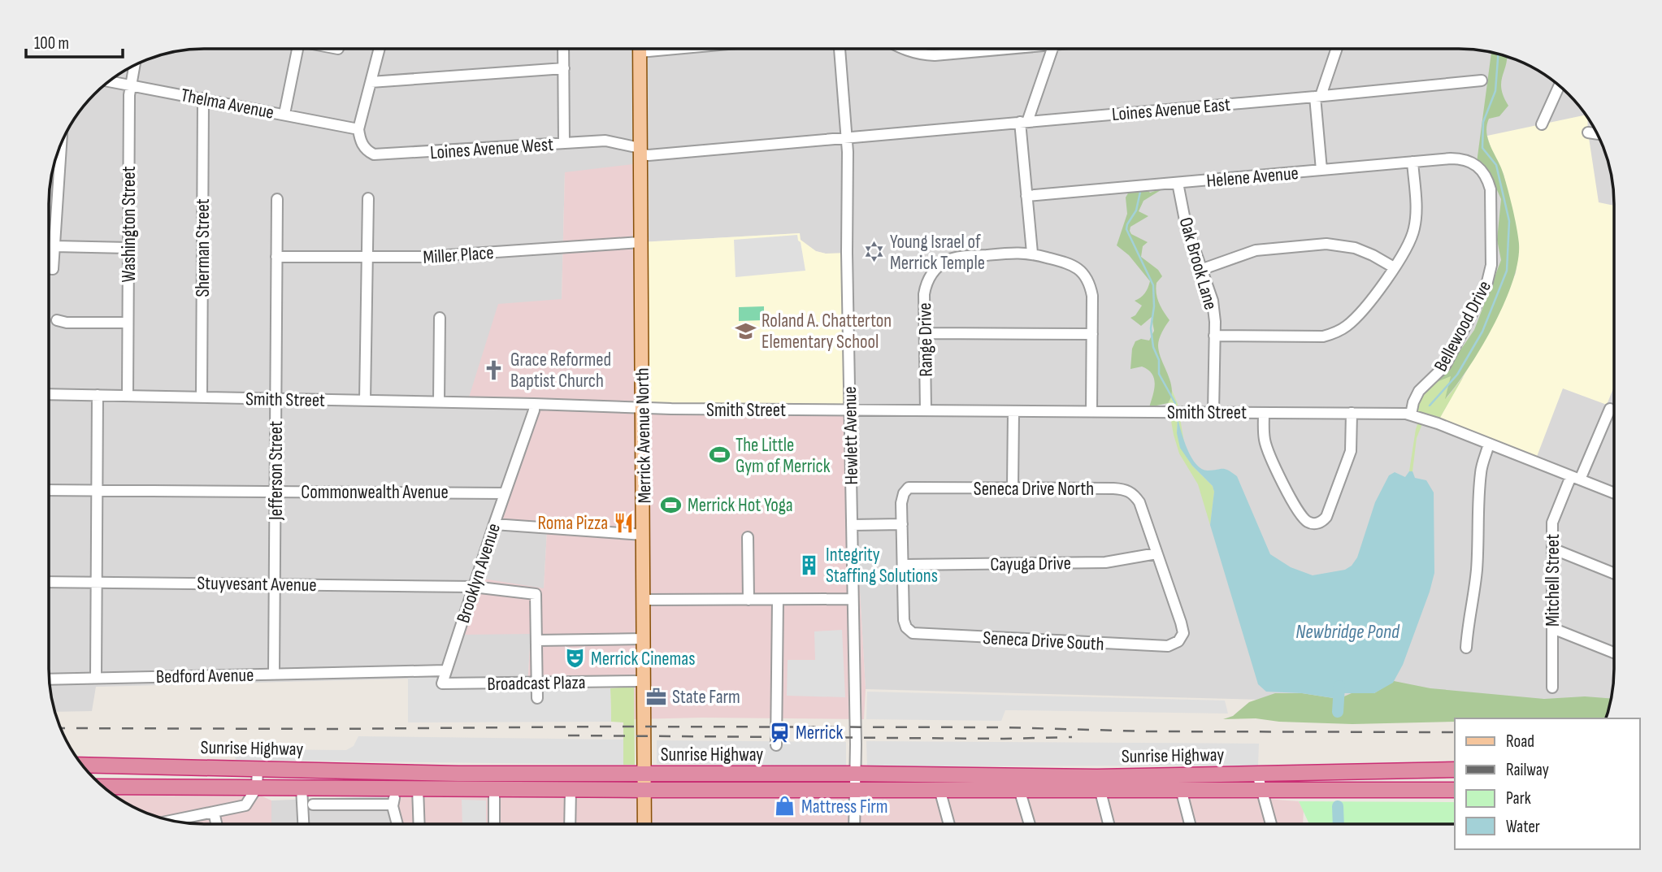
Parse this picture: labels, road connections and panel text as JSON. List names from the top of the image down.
{
  "streets": {
    "highway": ["Sunrise Highway"],
    "main road": ["Merrick Avenue North"],
    "street": [
      "Thelma Avenue",
      "Loines Avenue East",
      "Loines Avenue West",
      "Helene Avenue",
      "Washington Street",
      "Sherman Street",
      "Miller Place",
      "Oak Brook Lane",
      "Bellewood Drive",
      "Range Drive",
      "Smith Street",
      "Hewlett Avenue",
      "Jefferson Street",
      "Seneca Drive North",
      "Commonwealth Avenue",
      "Cayuga Drive",
      "Brooklyn Avenue",
      "Mitchell Street",
      "Stuyvesant Avenue",
      "Seneca Drive South",
      "Bedford Avenue",
      "Broadcast Plaza"
    ]
  },
  "crossings": [
    ["Thelma Avenue", "Loines Avenue West"],
    ["Thelma Avenue", "Washington Street"],
    ["Thelma Avenue", "Sherman Street"],
    ["Loines Avenue East", "Loines Avenue West"],
    ["Loines Avenue East", "Hewlett Avenue"],
    ["Loines Avenue West", "Merrick Avenue North"],
    ["Loines Avenue West", "Hewlett Avenue"],
    ["Helene Avenue", "Oak Brook Lane"],
    ["Helene Avenue", "Bellewood Drive"],
    ["Washington Street", "Smith Street"],
    ["Sherman Street", "Smith Street"],
    ["Miller Place", "Merrick Avenue North"],
    ["Miller Place", "Jefferson Street"],
    ["Oak Brook Lane", "Smith Street"],
    ["Bellewood Drive", "Smith Street"],
    ["Range Drive", "Smith Street"],
    ["Smith Street", "Merrick Avenue North"],
    ["Smith Street", "Hewlett Avenue"],
    ["Smith Street", "Jefferson Street"],
    ["Smith Street", "Brooklyn Avenue"],
    ["Smith Street", "Mitchell Street"],
    ["Merrick Avenue North", "Broadcast Plaza"],
    ["Merrick Avenue North", "Sunrise Highway"],
    ["Hewlett Avenue", "Sunrise Highway"],
    ["Jefferson Street", "Commonwealth Avenue"],
    ["Jefferson Street", "Stuyvesant Avenue"],
    ["Jefferson Street", "Bedford Avenue"],
    ["Seneca Drive North", "Cayuga Drive"],
    ["Seneca Drive North", "Seneca Drive South"],
    ["Commonwealth Avenue", "Brooklyn Avenue"],
    ["Cayuga Drive", "Seneca Drive South"],
    ["Brooklyn Avenue", "Stuyvesant Avenue"],
    ["Brooklyn Avenue", "Bedford Avenue"],
    ["Brooklyn Avenue", "Broadcast Plaza"],
    ["Bedford Avenue", "Broadcast Plaza"]
  ],
  "water": ["Newbridge Pond"],
  "places": {
    "synagogue": ["Young Israel of Merrick Temple"],
    "school or university": ["Roland A. Chatterton Elementary School"],
    "church": ["Grace Reformed Baptist Church"],
    "sports": ["The Little Gym of Merrick", "Merrick Hot Yoga"],
    "restaurant": ["Roma Pizza"],
    "building": ["Integrity Staffing Solutions"],
    "theatre": ["Merrick Cinemas"],
    "office": ["State Farm"],
    "station": ["Merrick"],
    "shop": ["Mattress Firm"]
  },
  "legend": [
    "Road",
    "Railway",
    "Park",
    "Water"
  ],
  "scale_bar": "100 m"
}
